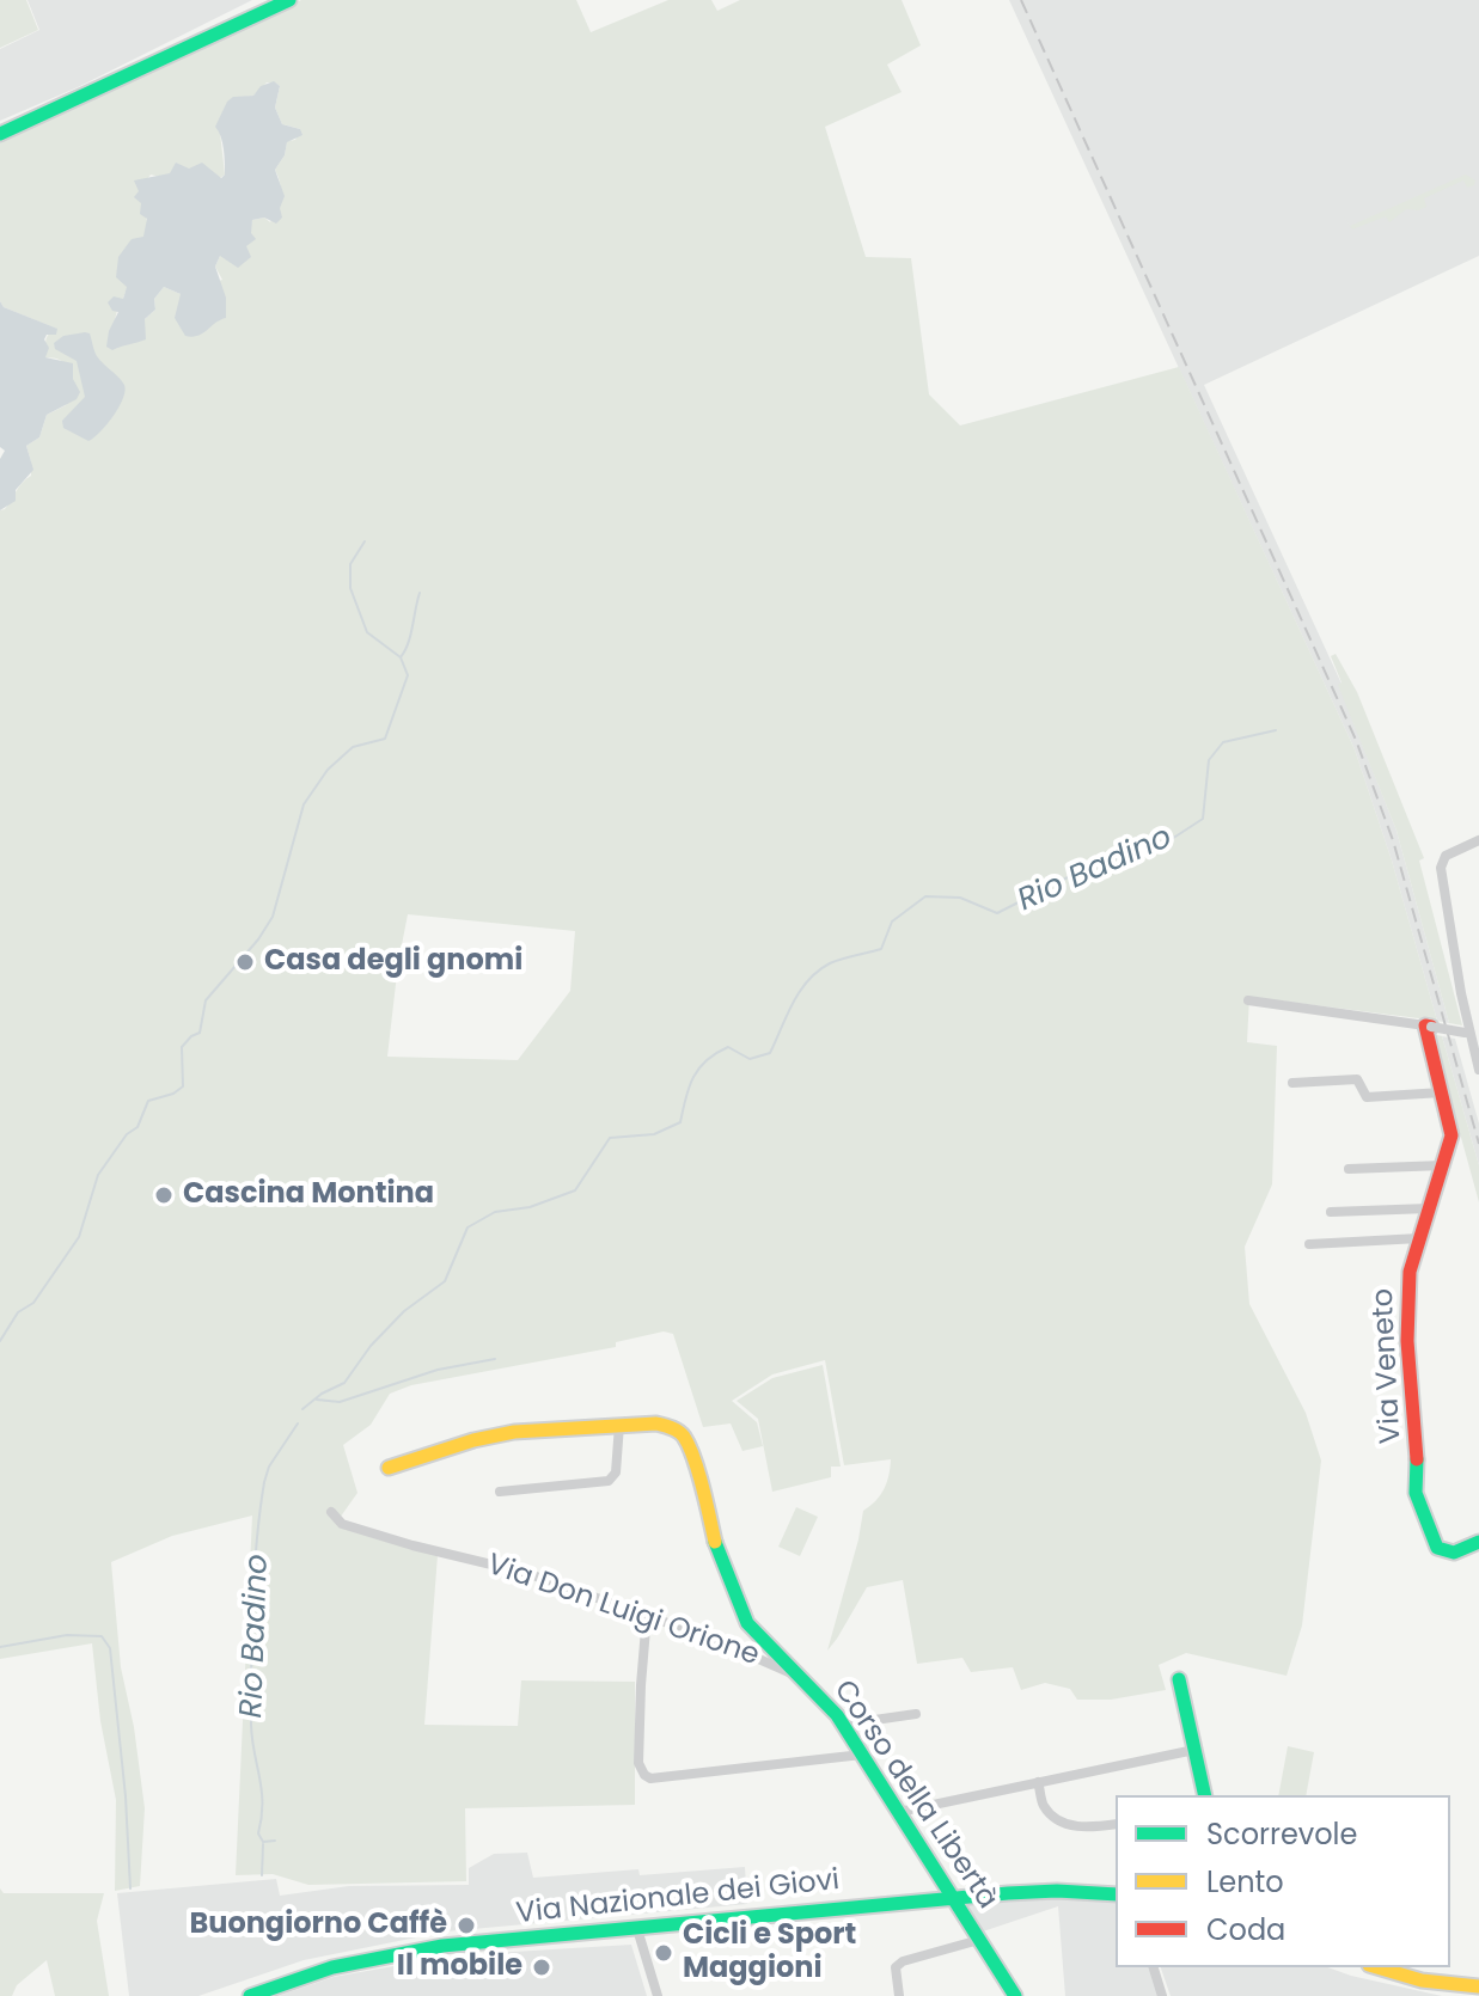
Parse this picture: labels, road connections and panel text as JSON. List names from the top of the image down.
{
  "streets": {
    "street": [
      "Via Veneto",
      "Via Don Luigi Orione",
      "Corso della Libertà",
      "Via Nazionale dei Giovi"
    ]
  },
  "crossings": [
    ["Via Don Luigi Orione", "Corso della Libertà"],
    ["Corso della Libertà", "Via Nazionale dei Giovi"]
  ],
  "water": ["Rio Badino"],
  "places": [
    "Casa degli gnomi",
    "Cascina Montina",
    "Buongiorno Caffè",
    "Cicli e Sport Maggioni",
    "Il mobile"
  ],
  "legend": ["Scorrevole", "Lento", "Coda"]
}
